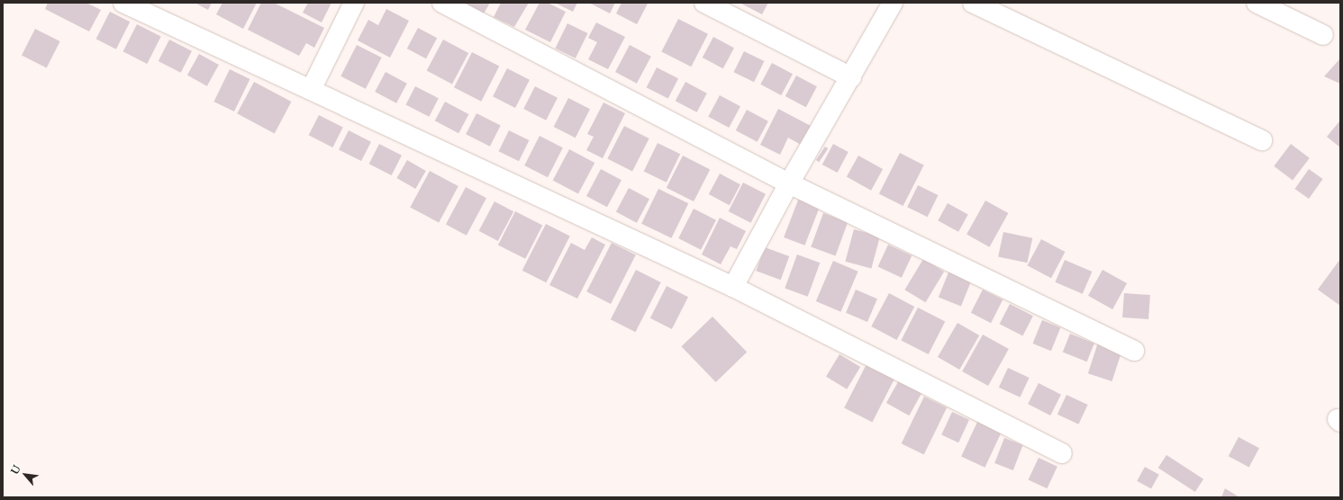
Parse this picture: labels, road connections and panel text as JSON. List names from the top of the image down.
{
  "north": "top left"
}
